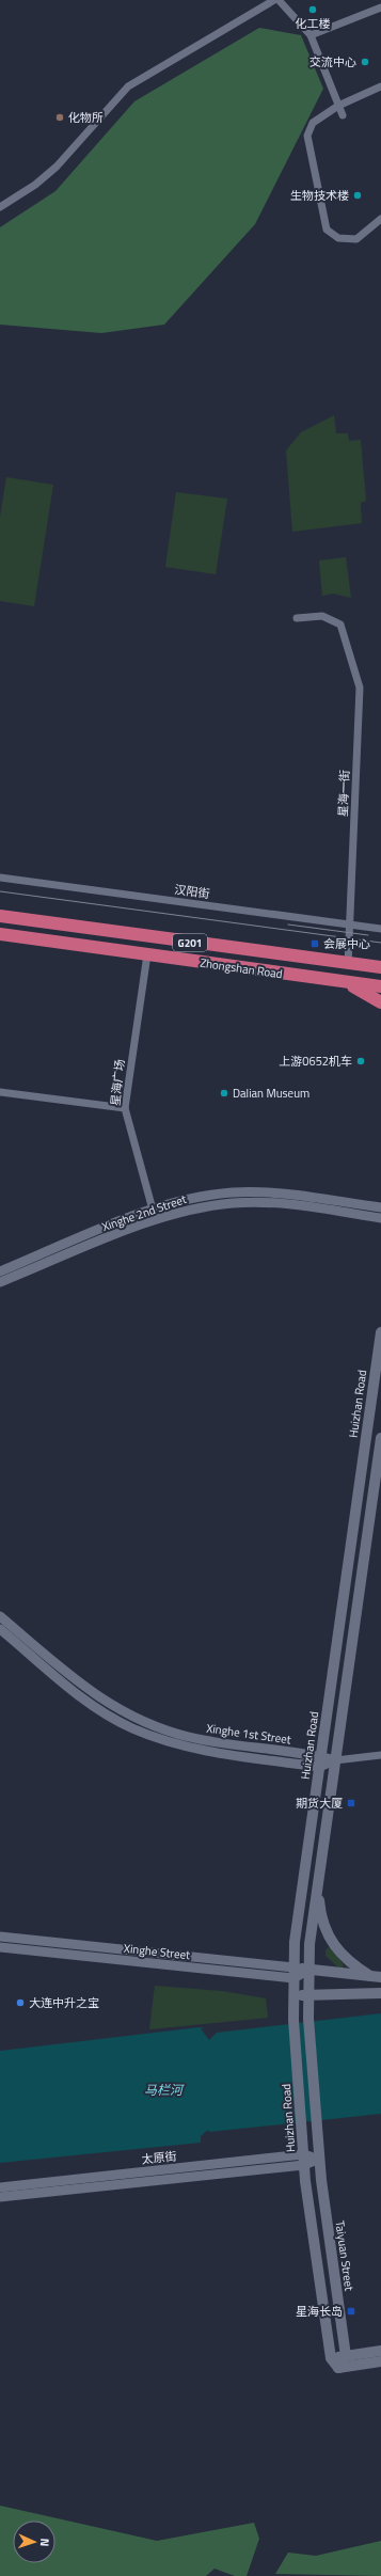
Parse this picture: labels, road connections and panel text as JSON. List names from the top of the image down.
{
  "streets": {
    "highway": ["G201", "Zhongshan Road"],
    "main road": ["Huizhan Road", "Xinghe Street", "Taiyuan Street"],
    "street": [
      "星海一街",
      "汉阳街",
      "星海广场",
      "Xinghe 2nd Street",
      "Xinghe 1st Street",
      "太原街"
    ]
  },
  "crossings": [
    ["星海一街", "汉阳街"],
    ["星海一街", "Zhongshan Road"],
    ["Zhongshan Road", "星海广场"],
    ["星海广场", "Xinghe 2nd Street"],
    ["Huizhan Road", "Xinghe 1st Street"],
    ["Huizhan Road", "Xinghe Street"],
    ["Huizhan Road", "太原街"],
    ["Huizhan Road", "Taiyuan Street"]
  ],
  "water": ["马栏河"],
  "places": {
    "other": [
      "化工楼",
      "交流中心",
      "化物所",
      "生物技术楼",
      "上游0652机车",
      "Dalian Museum",
      "大连中升之宝"
    ],
    "transit": ["会展中心", "期货大厦", "星海长岛"]
  },
  "north": "right"
}
